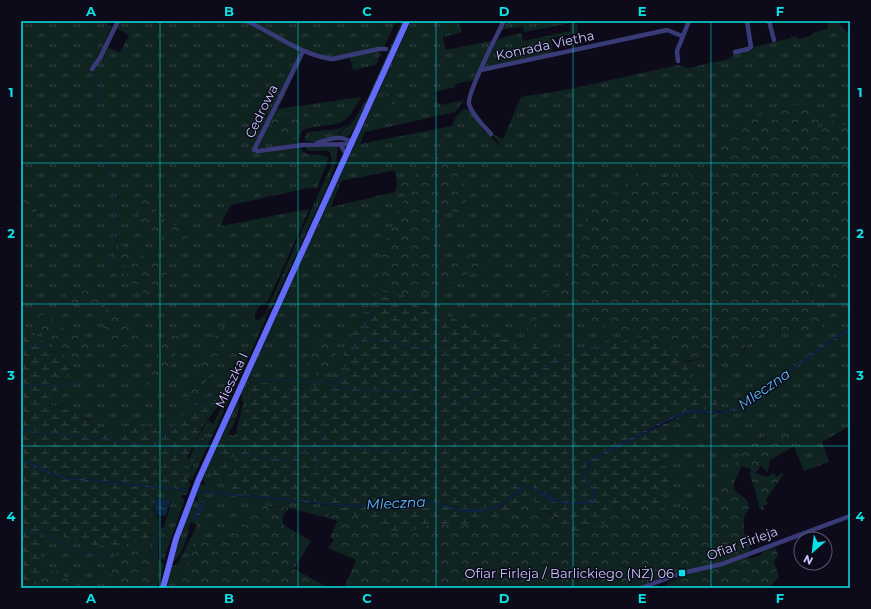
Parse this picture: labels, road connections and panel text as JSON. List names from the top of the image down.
{
  "streets": {
    "street": [
      "Konrada Vietha",
      "Cedrowa",
      "Mieszka I",
      "Ofiar Firleja"
    ]
  },
  "crossings": [
    ["Cedrowa", "Mieszka I"]
  ],
  "water": ["Mleczna"],
  "places": {
    "transit": ["Ofiar Firleja / Barlickiego (NŻ) 06"]
  },
  "north": "bottom left",
  "grid": {
    "columns": [
      "A",
      "B",
      "C",
      "D",
      "E",
      "F"
    ],
    "rows": [
      "1",
      "2",
      "3",
      "4"
    ]
  }
}
